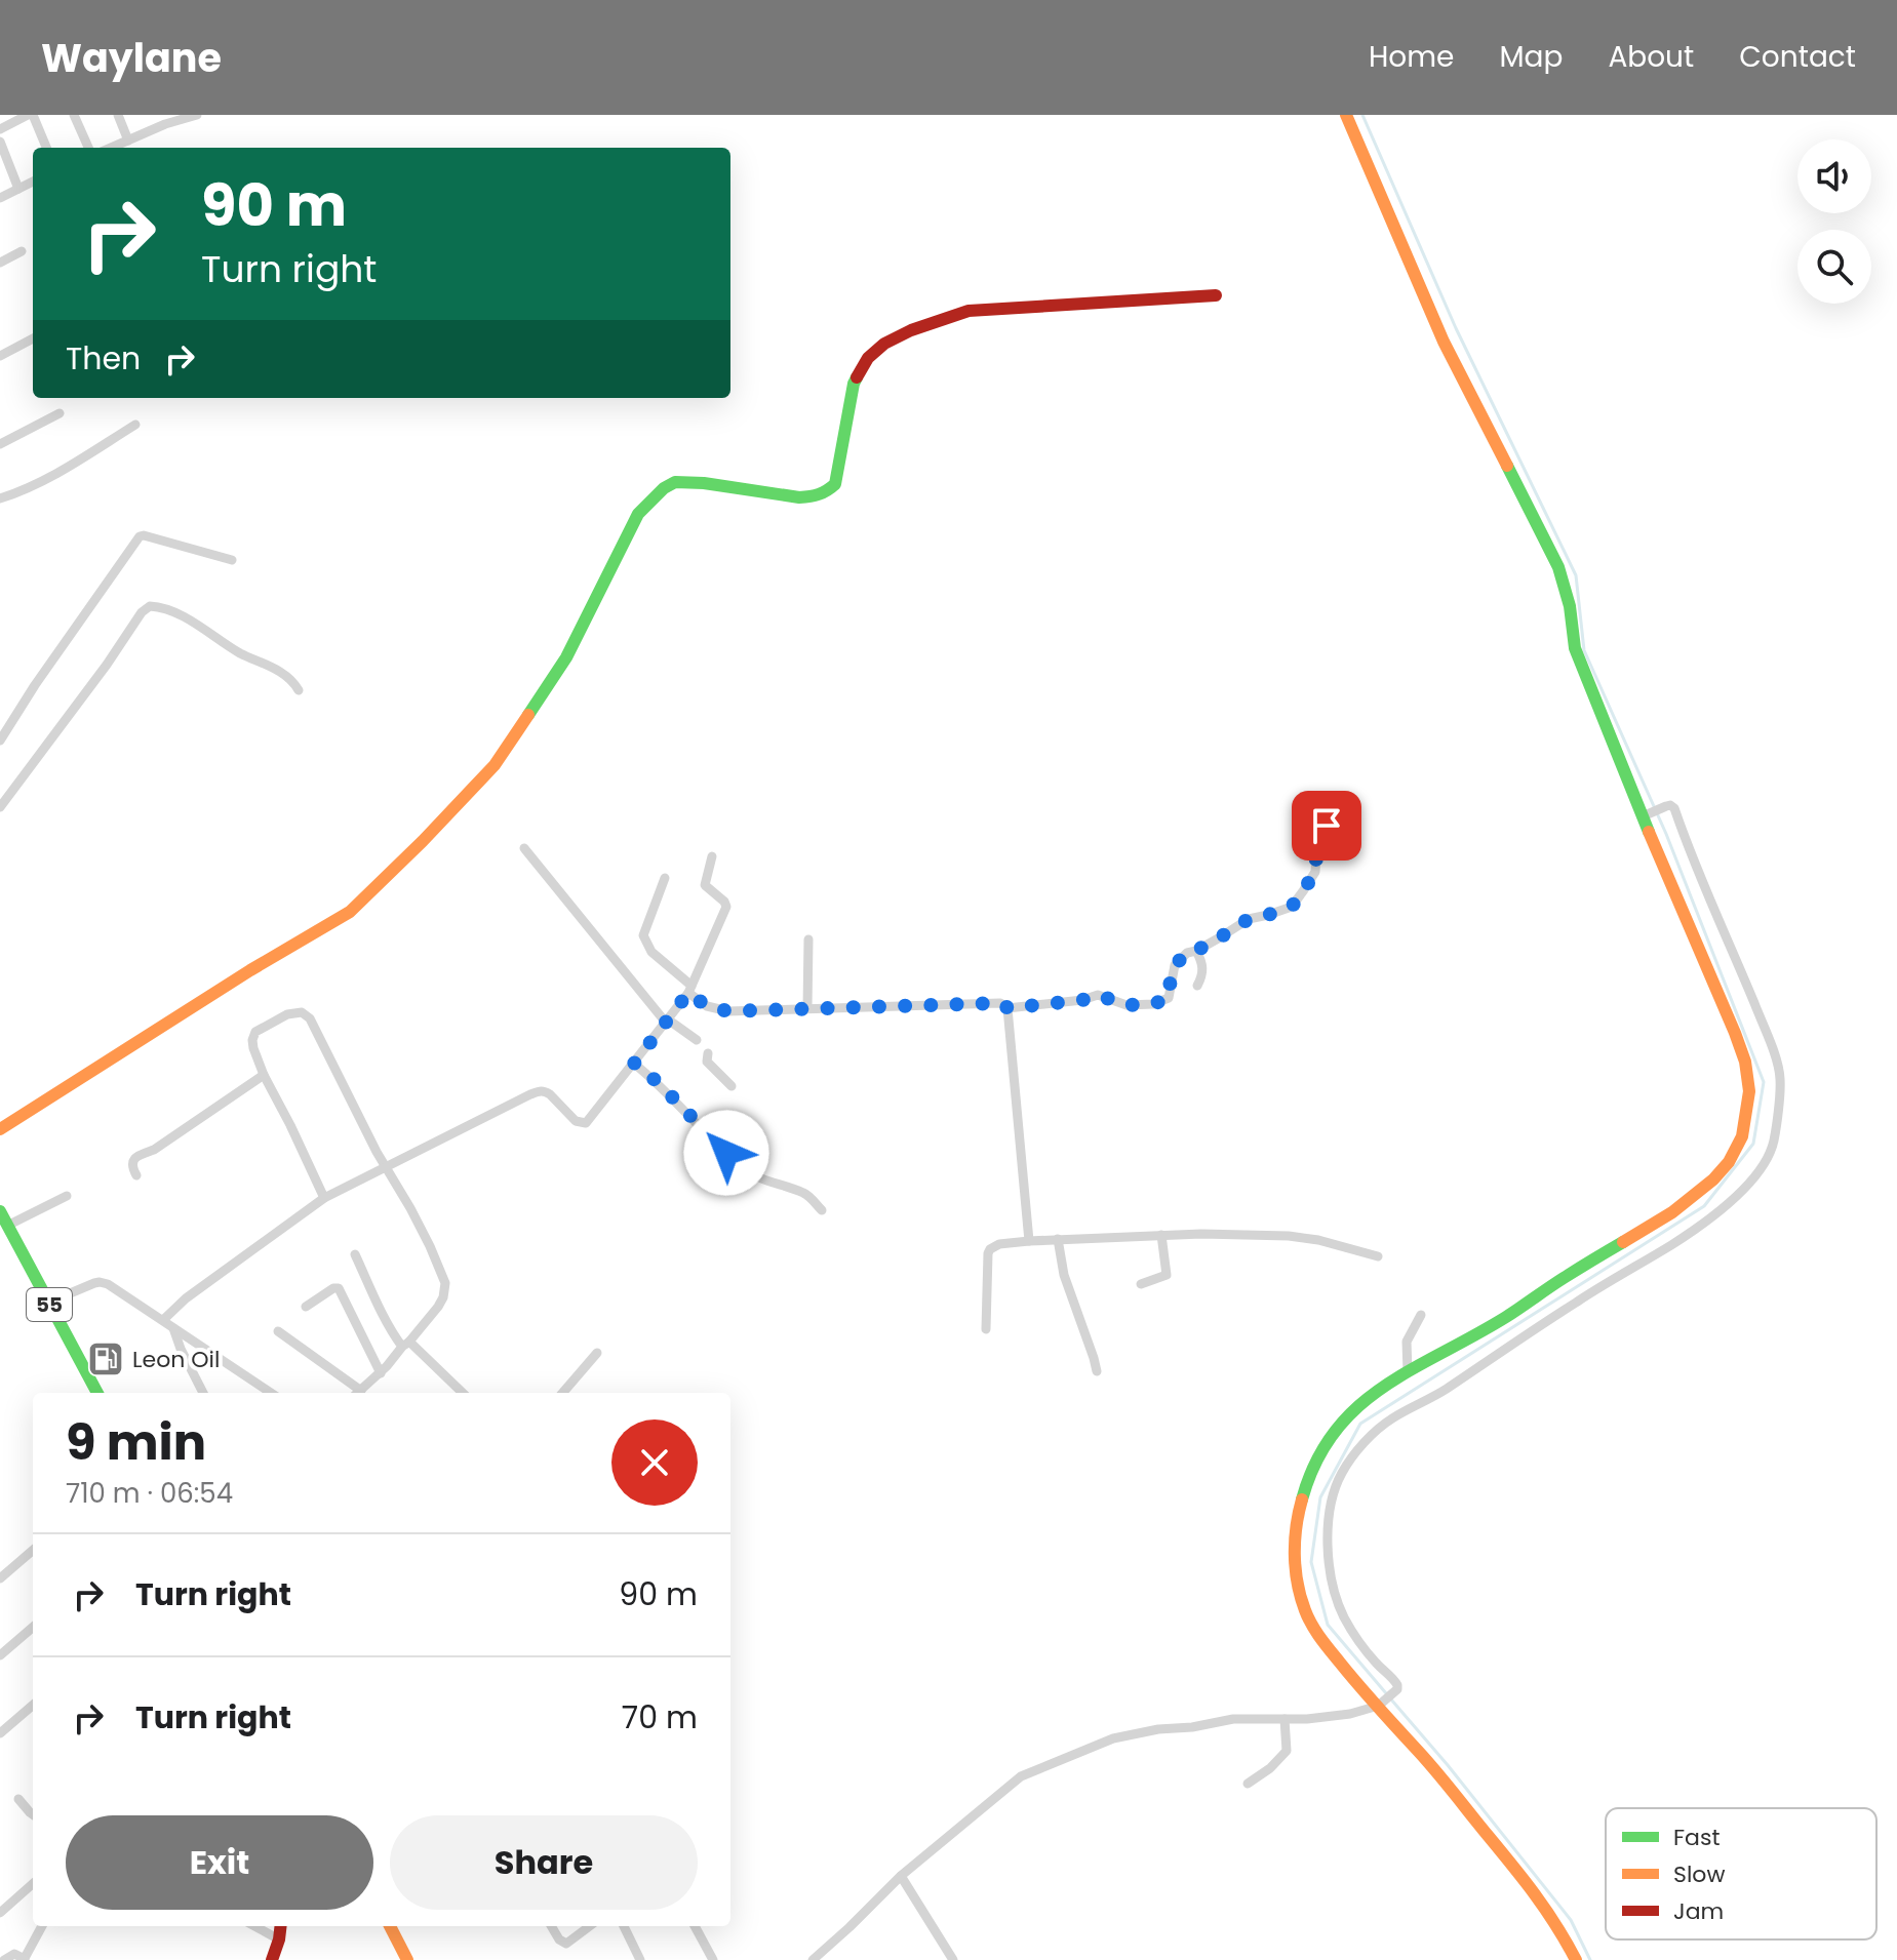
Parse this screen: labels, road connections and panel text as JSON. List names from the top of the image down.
{
  "streets": {
    "main road": ["55"]
  },
  "places": {
    "fuel station": ["Leon Oil"]
  },
  "legend": ["Fast", "Slow", "Jam"],
  "page": {
    "header": "Waylane",
    "nav": [
      "Home",
      "Map",
      "About",
      "Contact"
    ],
    "turn": ["90 m", "Turn right"],
    "then": "Then",
    "heading": ["9 min", "710 m · 06:54"],
    "list": [
      {
        "name": "Turn right",
        "value": "90 m"
      },
      {
        "name": "Turn right",
        "value": "70 m"
      }
    ],
    "buttons": ["Exit", "Share"]
  }
}
